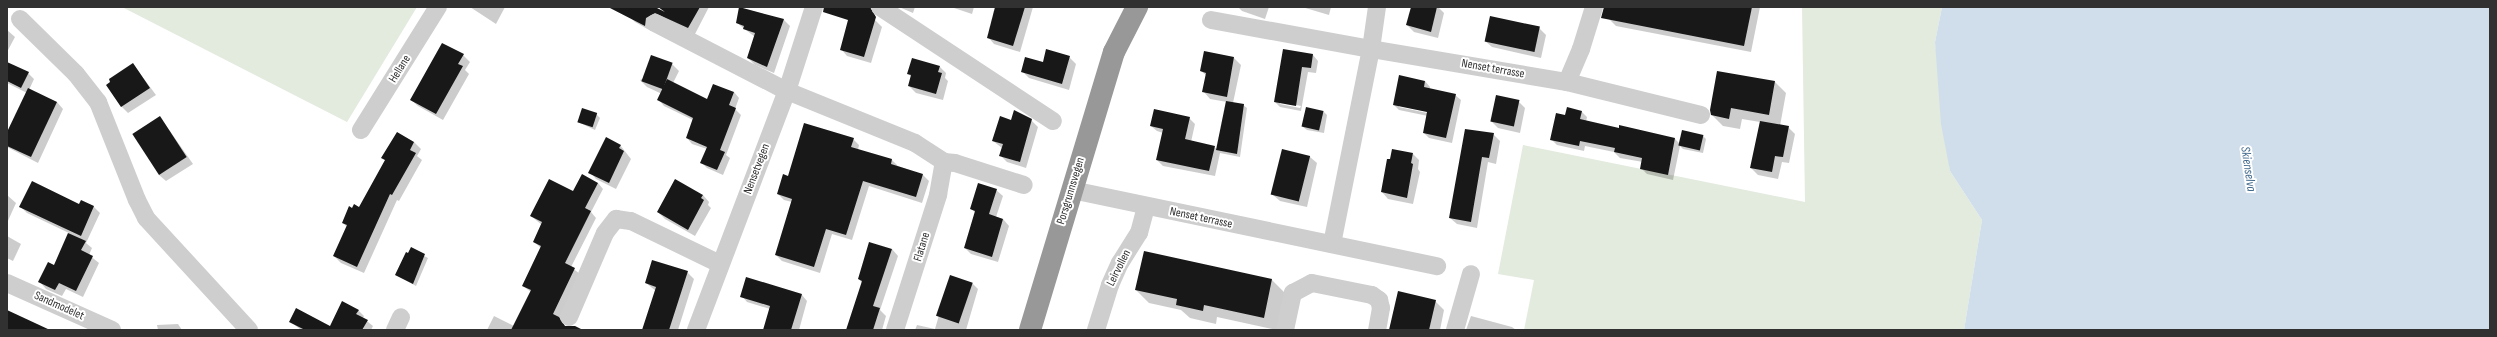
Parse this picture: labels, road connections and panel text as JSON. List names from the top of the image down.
{
  "streets": {
    "highway": ["Porsgrunnsvegen"],
    "street": [
      "Hellane",
      "Nenset terrasse",
      "Nensetvegen",
      "Flatane",
      "Leirvollen",
      "Sandmodelet"
    ]
  },
  "crossings": [
    ["Nenset terrasse", "Porsgrunnsvegen"],
    ["Nenset terrasse", "Leirvollen"]
  ],
  "water": ["Skienselva"]
}
